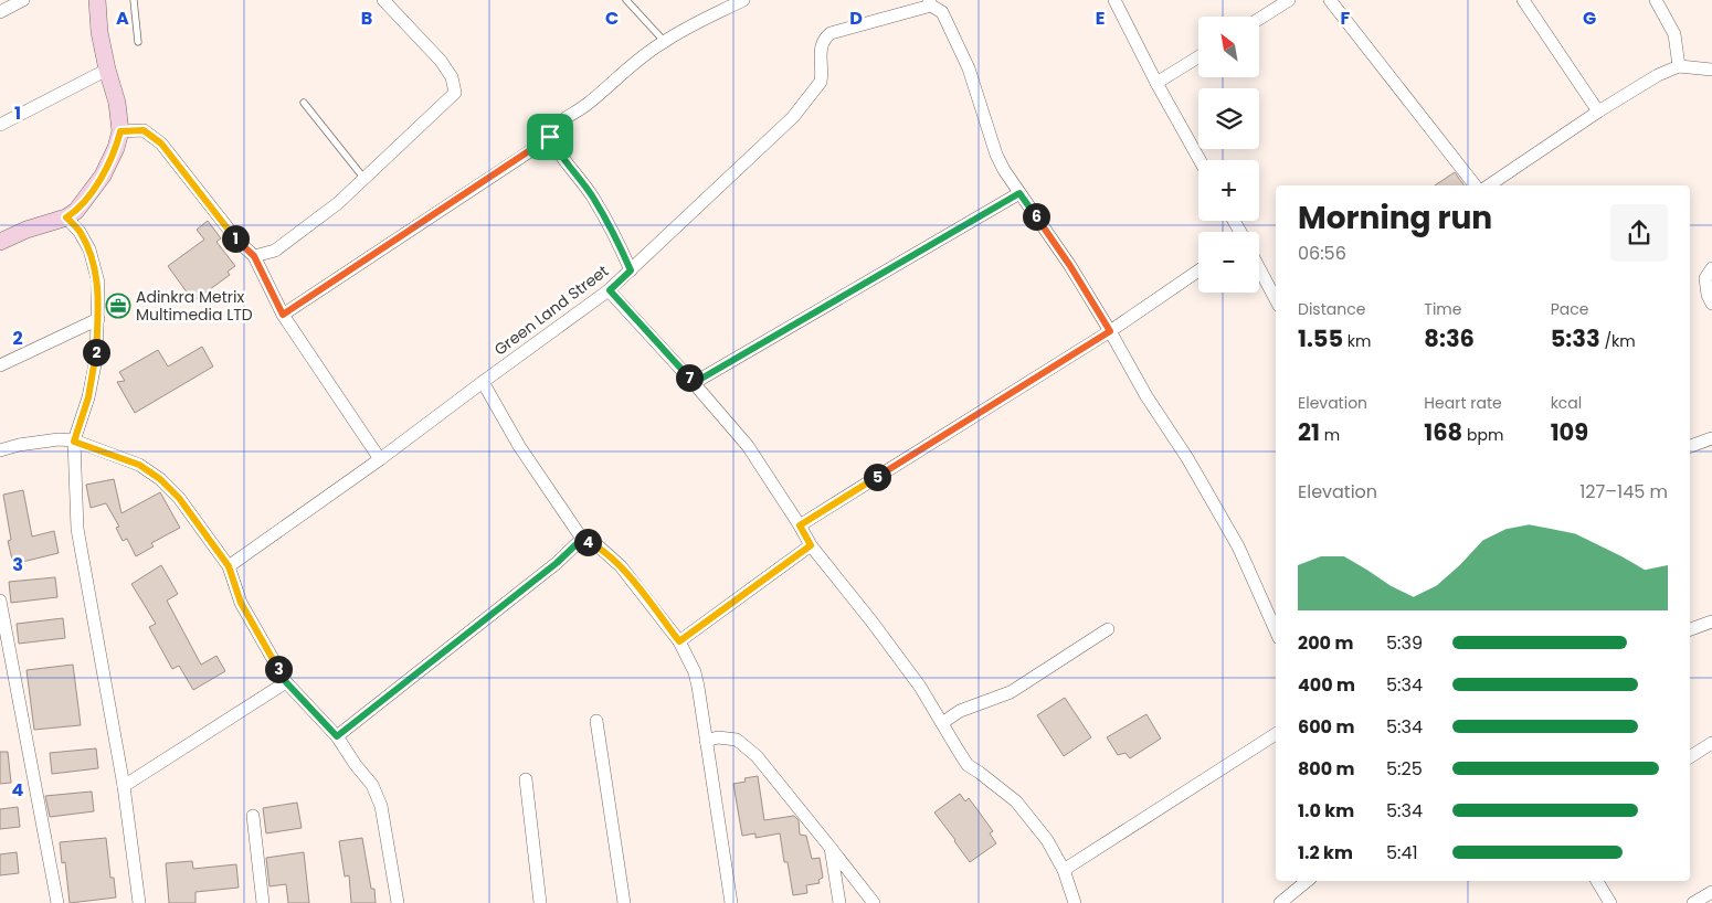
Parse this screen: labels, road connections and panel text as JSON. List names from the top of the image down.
{
  "streets": {
    "street": ["Green Land Street"]
  },
  "places": {
    "office": ["Adinkra Metrix Multimedia LTD"]
  },
  "north": "top left",
  "page": {
    "map_buttons": ["+", "−"],
    "heading": ["Morning run", "06:56"],
    "pins": [
      "6",
      "1",
      "2",
      "7",
      "5",
      "4",
      "3"
    ],
    "stats": [
      ["Distance", "1.55 km"],
      ["Time", "8:36"],
      ["Pace", "5:33 /km"],
      ["Elevation", "21 m"],
      ["Heart rate", "168 bpm"],
      ["kcal", "109"]
    ],
    "chart": ["Elevation", "127–145 m"],
    "list": [
      {
        "name": "200 m",
        "note": "5:39"
      },
      {
        "name": "400 m",
        "note": "5:34"
      },
      {
        "name": "600 m",
        "note": "5:34"
      },
      {
        "name": "800 m",
        "note": "5:25"
      },
      {
        "name": "1.0 km",
        "note": "5:34"
      },
      {
        "name": "1.2 km",
        "note": "5:41"
      }
    ]
  },
  "grid": {
    "columns": [
      "A",
      "B",
      "C",
      "D",
      "E",
      "F",
      "G"
    ],
    "rows": [
      "1",
      "2",
      "3",
      "4"
    ]
  }
}
